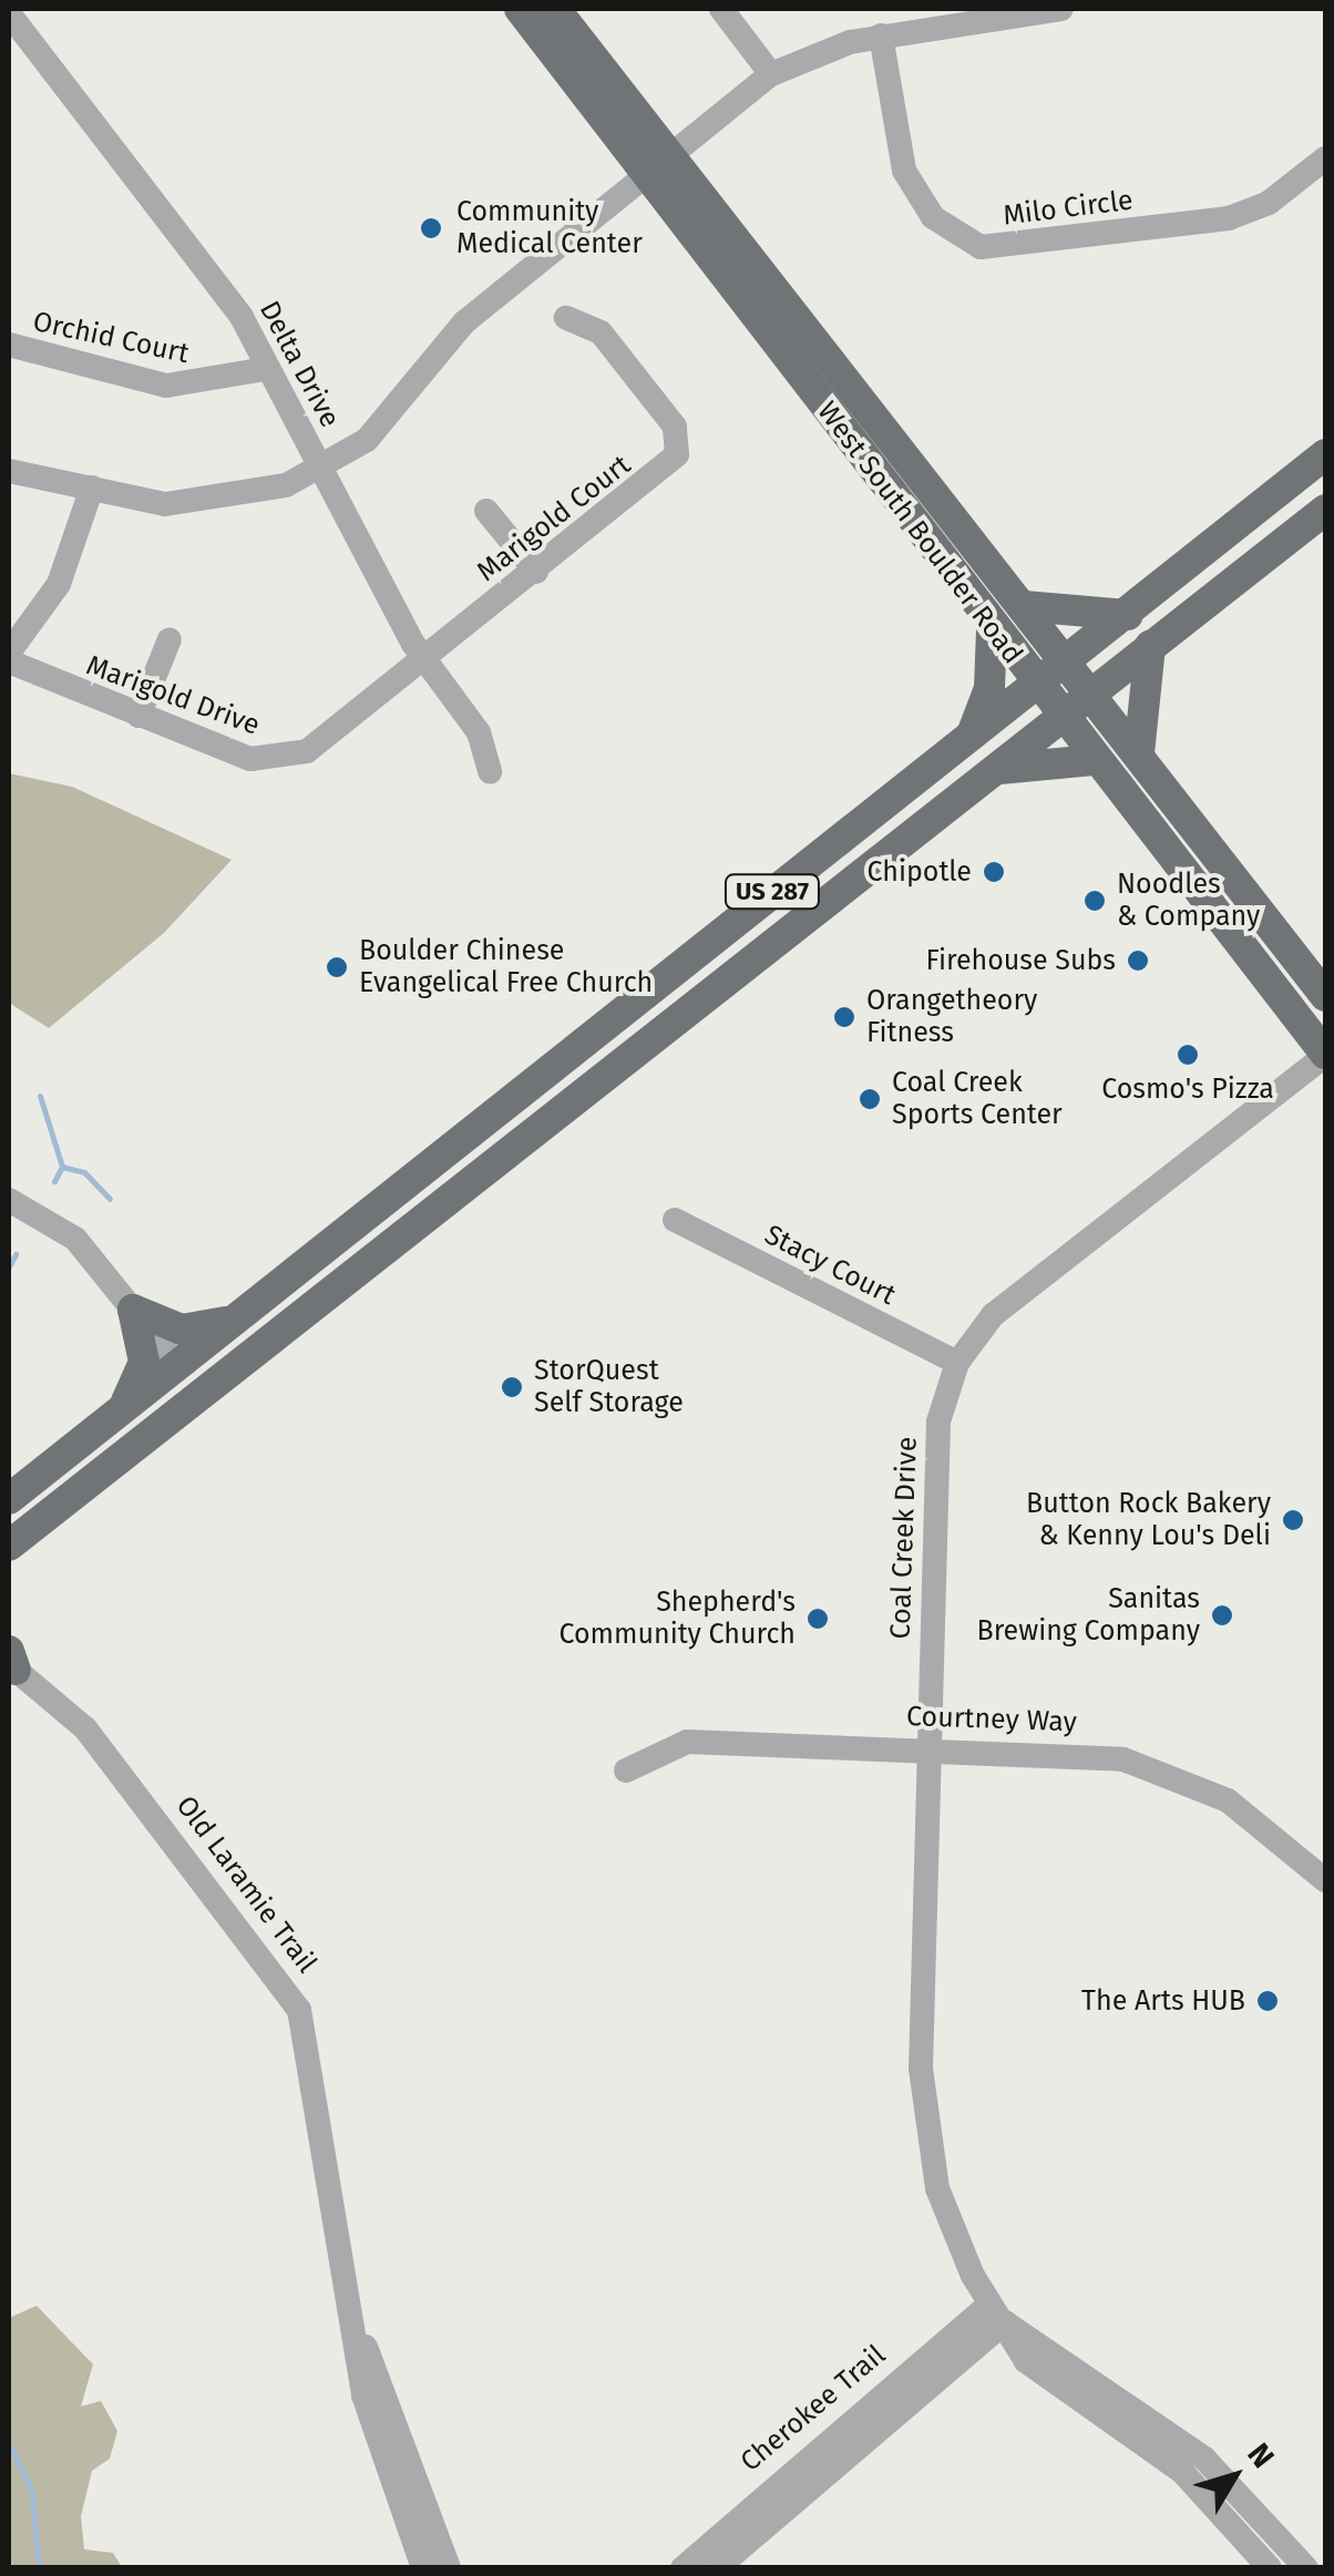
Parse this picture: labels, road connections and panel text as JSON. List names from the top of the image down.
{
  "streets": {
    "main road": ["West South Boulder Road", "US 287"],
    "street": [
      "Milo Circle",
      "Orchid Court",
      "Delta Drive",
      "Marigold Court",
      "Marigold Drive",
      "Stacy Court",
      "Coal Creek Drive",
      "Courtney Way",
      "Old Laramie Trail",
      "Cherokee Trail"
    ]
  },
  "crossings": [
    ["Orchid Court", "Delta Drive"],
    ["Delta Drive", "Marigold Court"],
    ["Delta Drive", "Marigold Drive"],
    ["Marigold Court", "Marigold Drive"],
    ["West South Boulder Road", "US 287"],
    ["West South Boulder Road", "Coal Creek Drive"],
    ["Stacy Court", "Coal Creek Drive"],
    ["Coal Creek Drive", "Courtney Way"],
    ["Coal Creek Drive", "Cherokee Trail"]
  ],
  "places": [
    "Community Medical Center",
    "Chipotle",
    "Noodles & Company",
    "Firehouse Subs",
    "Boulder Chinese Evangelical Free Church",
    "Orangetheory Fitness",
    "Cosmo's Pizza",
    "Coal Creek Sports Center",
    "StorQuest Self Storage",
    "Button Rock Bakery & Kenny Lou's Deli",
    "Sanitas Brewing Company",
    "Shepherd's Community Church",
    "The Arts HUB"
  ],
  "north": "top right"
}
